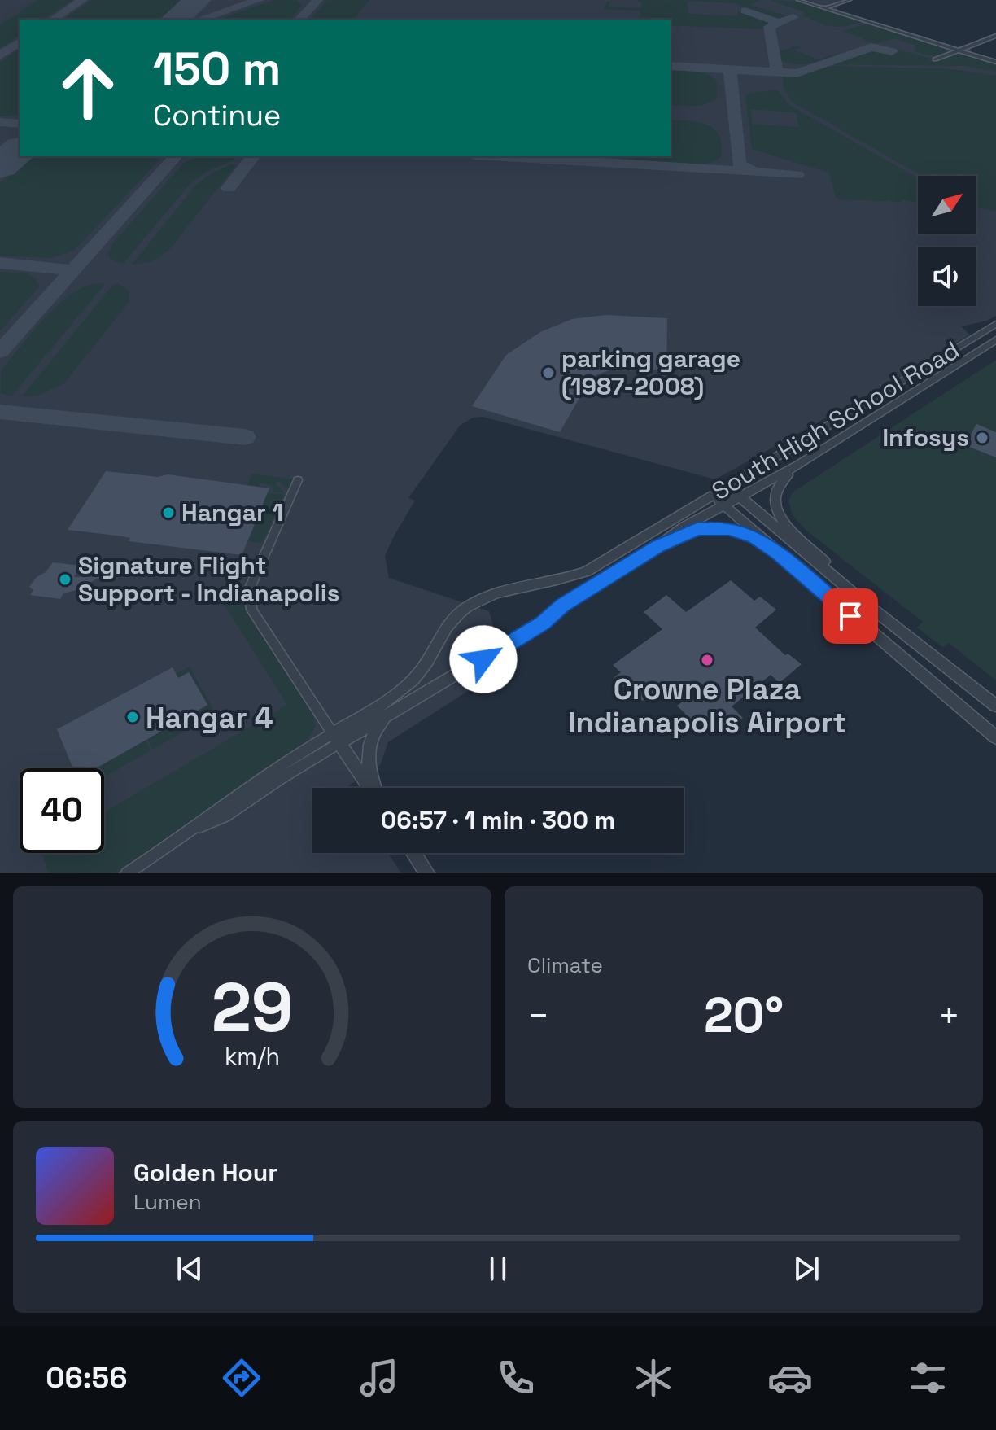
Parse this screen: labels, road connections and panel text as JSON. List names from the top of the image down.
{
  "streets": {
    "street": ["South High School Road"]
  },
  "places": [
    "parking garage (1987-2008)",
    "Infosys",
    "Hangar 1",
    "Signature Flight Support - Indianapolis",
    "Crowne Plaza Indianapolis Airport",
    "Hangar 4"
  ],
  "north": "top right",
  "page": {
    "turn": ["150 m", "Continue"],
    "limit": "40",
    "trip": "06:57 · 1 min · 300 m",
    "tile": "Climate",
    "heat": ["−", "20°", "+"],
    "song": ["Golden Hour", "Lumen"],
    "tabs": "06:56",
    "gauge": ["29", "km/h"]
  }
}
